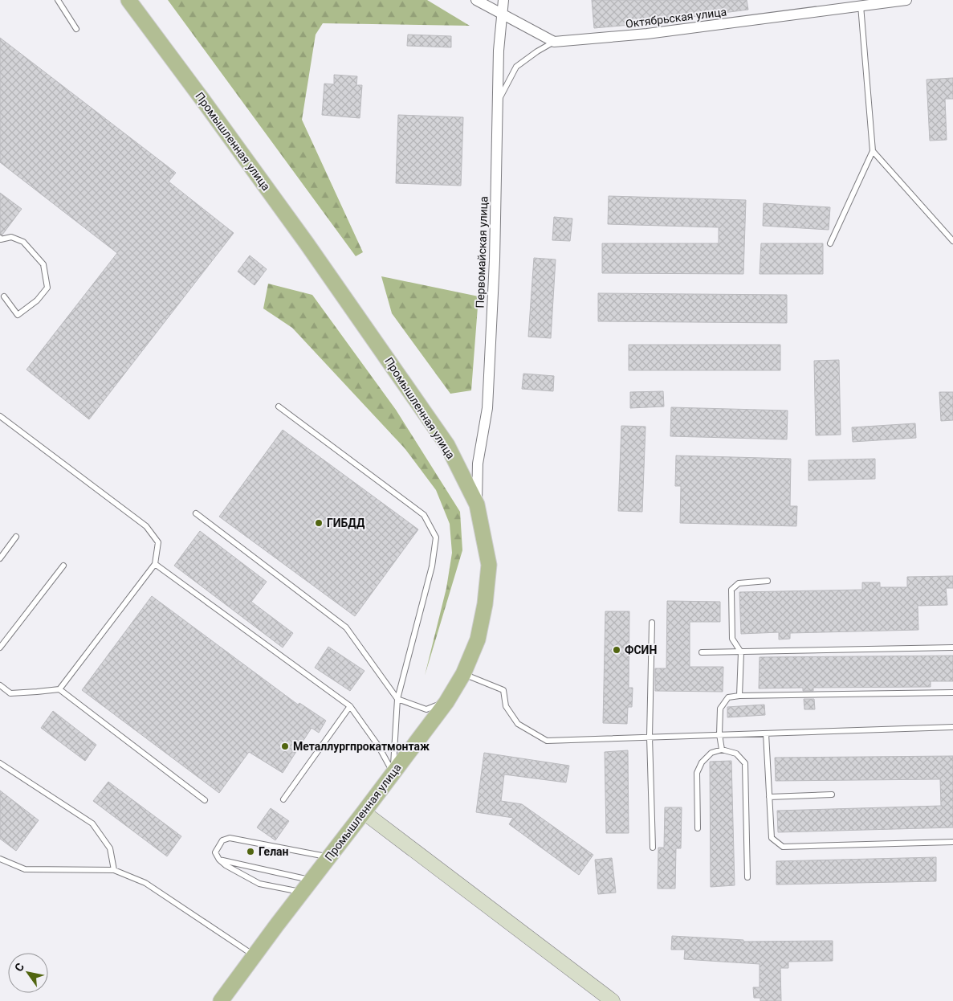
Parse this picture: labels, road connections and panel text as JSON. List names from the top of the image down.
{
  "streets": {
    "main road": ["Промышленная улица"],
    "street": ["Октябрьская улица", "Первомайская улица"]
  },
  "crossings": [
    ["Промышленная улица", "Первомайская улица"]
  ],
  "places": [
    "ГИБДД",
    "ФСИН",
    "Металлургпрокатмонтаж",
    "Гелан"
  ],
  "north": "top left"
}
